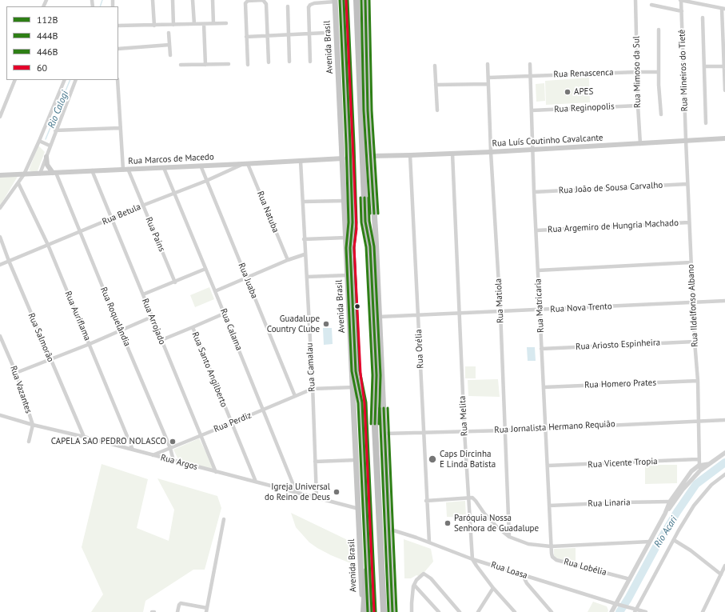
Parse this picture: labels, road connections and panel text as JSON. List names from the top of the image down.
{
  "streets": {
    "highway": ["Avenida Brasil"],
    "main road": ["Rua Luís Coutinho Cavalcante", "Rua Marcos de Macedo"],
    "street": [
      "Rua Mineiros do Tietê",
      "Rua Mimoso da Sul",
      "Rua Renascenca",
      "Rua Reginopolis",
      "Rua João de Sousa Carvalho",
      "Rua Natuba",
      "Rua Betula",
      "Rua Argemiro de Hungria Machado",
      "Rua Pains",
      "Rua Juaba",
      "Rua Matiola",
      "Rua Matricaria",
      "Rua Ildelfonso Albano",
      "Rua Nova Trento",
      "Rua Auriflama",
      "Rua Roquelândia",
      "Rua Arrojado",
      "Rua Calama",
      "Rua Salmorão",
      "Rua Ariosto Espinheira",
      "Rua Orélia",
      "Rua Camalau",
      "Rua Santo Angilberto",
      "Rua Homero Prates",
      "Rua Vazantes",
      "Rua Melita",
      "Rua Perdiz",
      "Rua Jornalista Hermano Requião",
      "Rua Argos",
      "Rua Vicente Tropia",
      "Rua Linaria",
      "Rua Lobélia",
      "Rua Loasa"
    ]
  },
  "crossings": [
    ["Avenida Brasil", "Rua Marcos de Macedo"],
    ["Avenida Brasil", "Rua Argos"],
    ["Rua Mineiros do Tietê", "Rua Luís Coutinho Cavalcante"],
    ["Rua Mineiros do Tietê", "Rua Ildelfonso Albano"],
    ["Rua Mimoso da Sul", "Rua Renascenca"],
    ["Rua Mimoso da Sul", "Rua Reginopolis"],
    ["Rua Mimoso da Sul", "Rua Luís Coutinho Cavalcante"],
    ["Rua Renascenca", "Rua Matiola"],
    ["Rua Renascenca", "Rua Matricaria"],
    ["Rua Reginopolis", "Rua Matricaria"],
    ["Rua Luís Coutinho Cavalcante", "Rua Matiola"],
    ["Rua Luís Coutinho Cavalcante", "Rua Matricaria"],
    ["Rua Luís Coutinho Cavalcante", "Rua Ildelfonso Albano"],
    ["Rua Luís Coutinho Cavalcante", "Rua Orélia"],
    ["Rua Luís Coutinho Cavalcante", "Rua Melita"],
    ["Rua Marcos de Macedo", "Rua Natuba"],
    ["Rua Marcos de Macedo", "Rua Betula"],
    ["Rua Marcos de Macedo", "Rua Pains"],
    ["Rua Marcos de Macedo", "Rua Juaba"],
    ["Rua Marcos de Macedo", "Rua Roquelândia"],
    ["Rua Marcos de Macedo", "Rua Arrojado"],
    ["Rua Marcos de Macedo", "Rua Calama"],
    ["Rua Marcos de Macedo", "Rua Camalau"],
    ["Rua João de Sousa Carvalho", "Rua Matricaria"],
    ["Rua João de Sousa Carvalho", "Rua Ildelfonso Albano"],
    ["Rua Betula", "Rua Pains"],
    ["Rua Betula", "Rua Juaba"],
    ["Rua Betula", "Rua Auriflama"],
    ["Rua Betula", "Rua Roquelândia"],
    ["Rua Betula", "Rua Arrojado"],
    ["Rua Betula", "Rua Calama"],
    ["Rua Betula", "Rua Salmorão"],
    ["Rua Argemiro de Hungria Machado", "Rua Matricaria"],
    ["Rua Argemiro de Hungria Machado", "Rua Ildelfonso Albano"],
    ["Rua Juaba", "Rua Perdiz"],
    ["Rua Matiola", "Rua Nova Trento"],
    ["Rua Matiola", "Rua Jornalista Hermano Requião"],
    ["Rua Matricaria", "Rua Nova Trento"],
    ["Rua Matricaria", "Rua Ariosto Espinheira"],
    ["Rua Matricaria", "Rua Homero Prates"],
    ["Rua Matricaria", "Rua Jornalista Hermano Requião"],
    ["Rua Matricaria", "Rua Vicente Tropia"],
    ["Rua Matricaria", "Rua Linaria"],
    ["Rua Matricaria", "Rua Lobélia"],
    ["Rua Ildelfonso Albano", "Rua Nova Trento"],
    ["Rua Ildelfonso Albano", "Rua Ariosto Espinheira"],
    ["Rua Ildelfonso Albano", "Rua Homero Prates"],
    ["Rua Ildelfonso Albano", "Rua Jornalista Hermano Requião"],
    ["Rua Ildelfonso Albano", "Rua Vicente Tropia"],
    ["Rua Nova Trento", "Rua Orélia"],
    ["Rua Nova Trento", "Rua Melita"],
    ["Rua Auriflama", "Rua Argos"],
    ["Rua Roquelândia", "Rua Perdiz"],
    ["Rua Roquelândia", "Rua Argos"],
    ["Rua Arrojado", "Rua Perdiz"],
    ["Rua Arrojado", "Rua Argos"],
    ["Rua Calama", "Rua Perdiz"],
    ["Rua Calama", "Rua Argos"],
    ["Rua Salmorão", "Rua Argos"],
    ["Rua Orélia", "Rua Jornalista Hermano Requião"],
    ["Rua Orélia", "Rua Loasa"],
    ["Rua Camalau", "Rua Perdiz"],
    ["Rua Camalau", "Rua Argos"],
    ["Rua Santo Angilberto", "Rua Perdiz"],
    ["Rua Santo Angilberto", "Rua Argos"],
    ["Rua Vazantes", "Rua Argos"],
    ["Rua Melita", "Rua Jornalista Hermano Requião"],
    ["Rua Melita", "Rua Loasa"],
    ["Rua Perdiz", "Rua Argos"]
  ],
  "water": ["Rio Calogi", "Rio Acari"],
  "places": [
    "APES",
    "Guadalupe Country Clube",
    "CAPELA SAO PEDRO NOLASCO",
    "Caps Dircinha E Linda Batista",
    "Igreja Universal do Reino de Deus",
    "Paróquia Nossa Senhora de Guadalupe"
  ],
  "lines": [
    "transit line 112B",
    "transit line 444B",
    "transit line 446B",
    "transit line 60"
  ],
  "legend": [
    "112B",
    "444B",
    "446B",
    "60"
  ]
}
